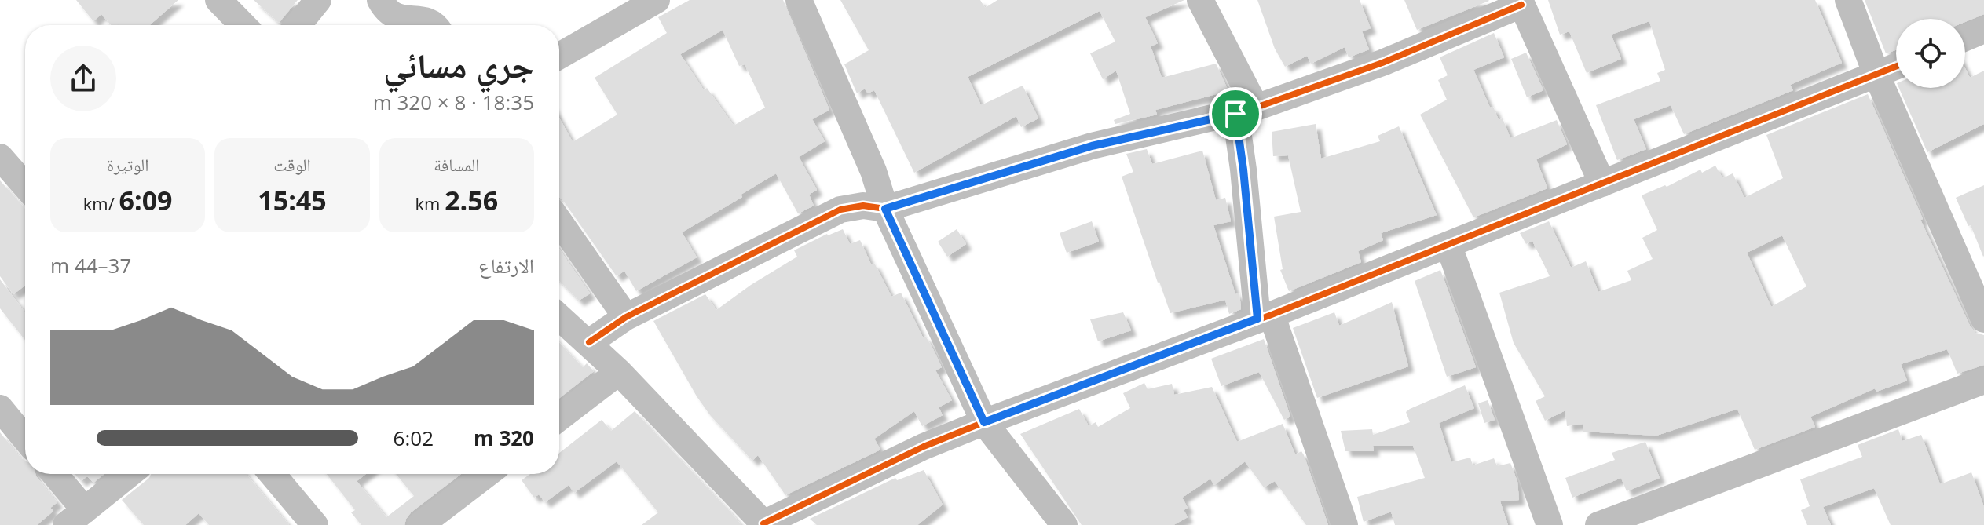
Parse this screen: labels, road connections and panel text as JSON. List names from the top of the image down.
{
  "page": {
    "heading": ["جري مسائي", "18:35 · 8 × 320 m"],
    "stats": [
      ["المسافة", "2.56 km"],
      ["الوقت", "15:45"],
      ["الوتيرة", "6:09 /km"]
    ],
    "chart": ["الارتفاع", "37–44 m"],
    "list": [
      {
        "name": "320 m",
        "note": "6:02"
      }
    ]
  }
}
